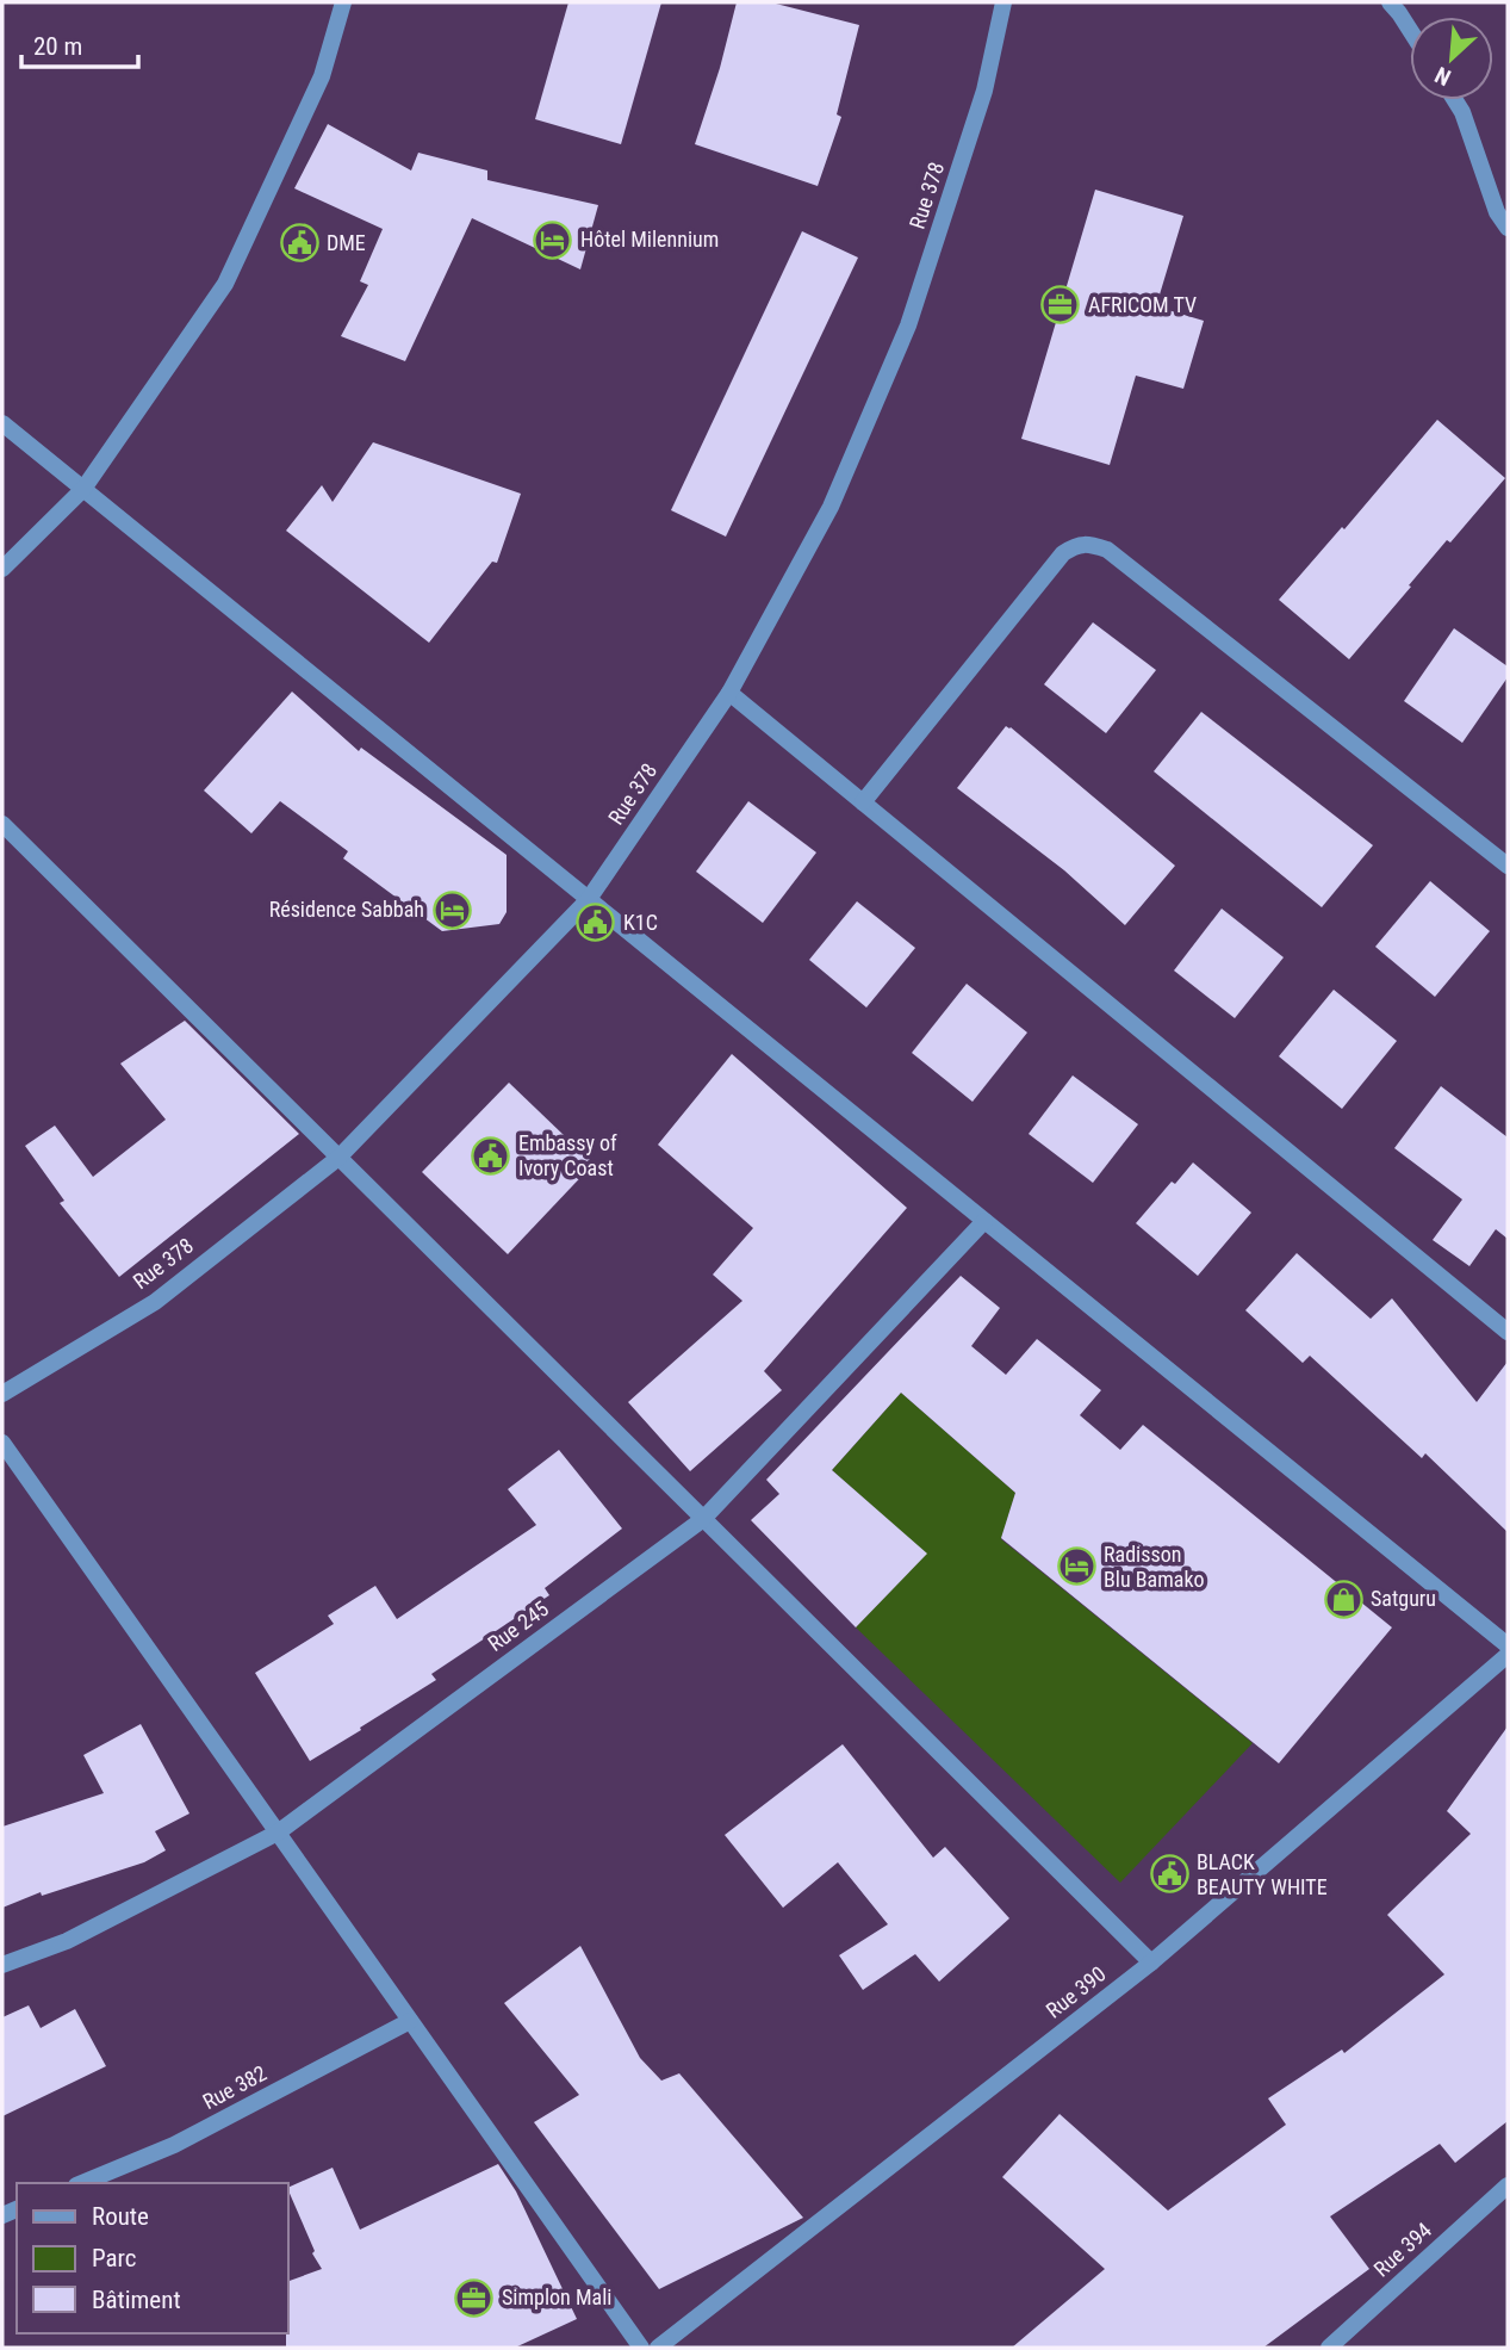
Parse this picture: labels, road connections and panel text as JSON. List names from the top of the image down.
{
  "streets": {
    "street": [
      "Rue 378",
      "Rue 245",
      "Rue 390",
      "Rue 382",
      "Rue 394"
    ]
  },
  "places": {
    "hotel": ["Hôtel Milennium", "Résidence Sabbah", "Radisson Blu Bamako"],
    "public building": [
      "DME",
      "K1C",
      "Embassy of Ivory Coast",
      "BLACK BEAUTY WHITE"
    ],
    "office": ["AFRICOM TV", "Simplon Mali"],
    "shop": ["Satguru"]
  },
  "legend": ["Route", "Parc", "Bâtiment"],
  "scale_bar": "20 m",
  "north": "bottom left"
}
